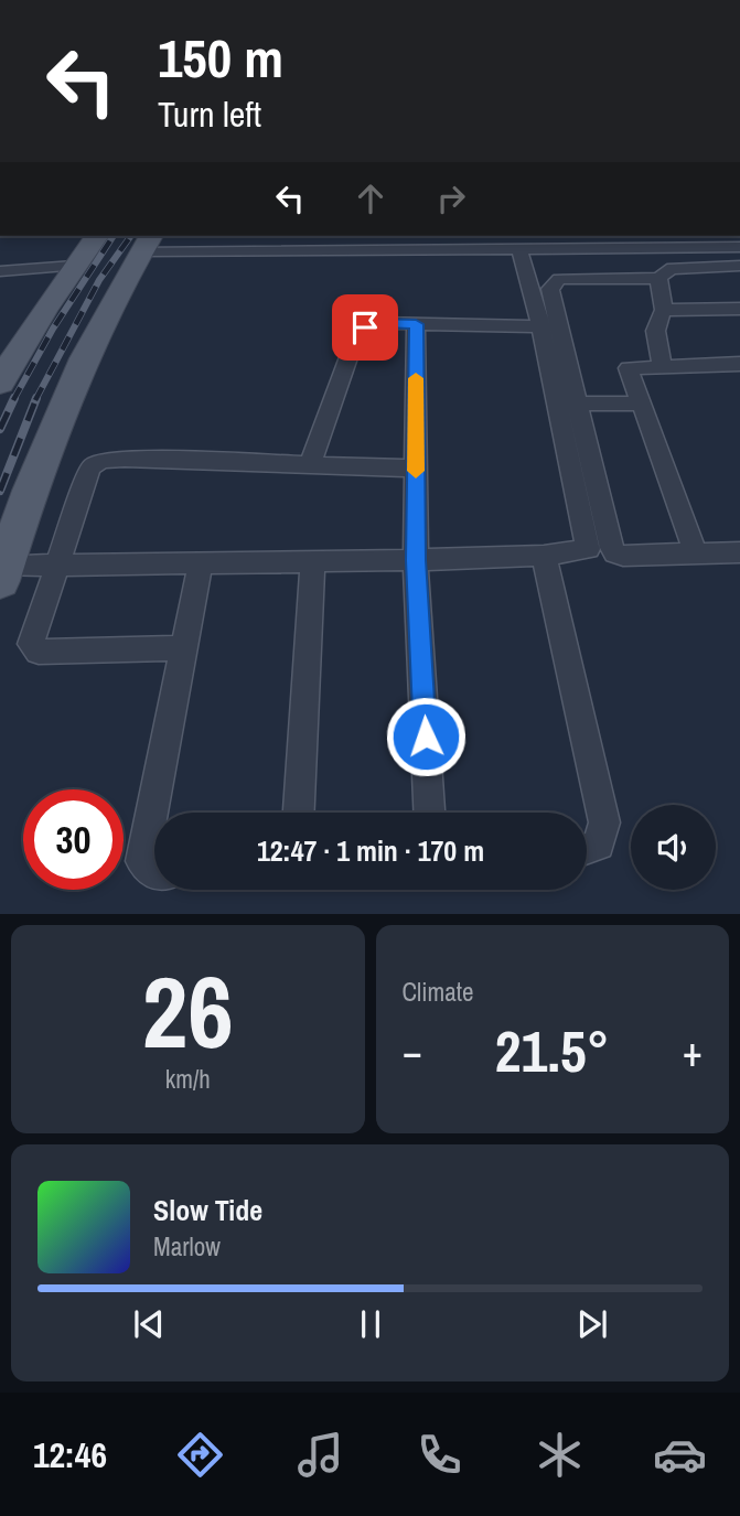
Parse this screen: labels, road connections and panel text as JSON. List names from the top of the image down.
{
  "page": {
    "turn": ["150 m", "Turn left"],
    "limit": "30",
    "trip": "12:47 · 1 min · 170 m",
    "tile": [
      ["26", "km/h"],
      "Climate"
    ],
    "heat": ["−", "21.5°", "+"],
    "song": ["Slow Tide", "Marlow"],
    "tabs": "12:46"
  }
}
